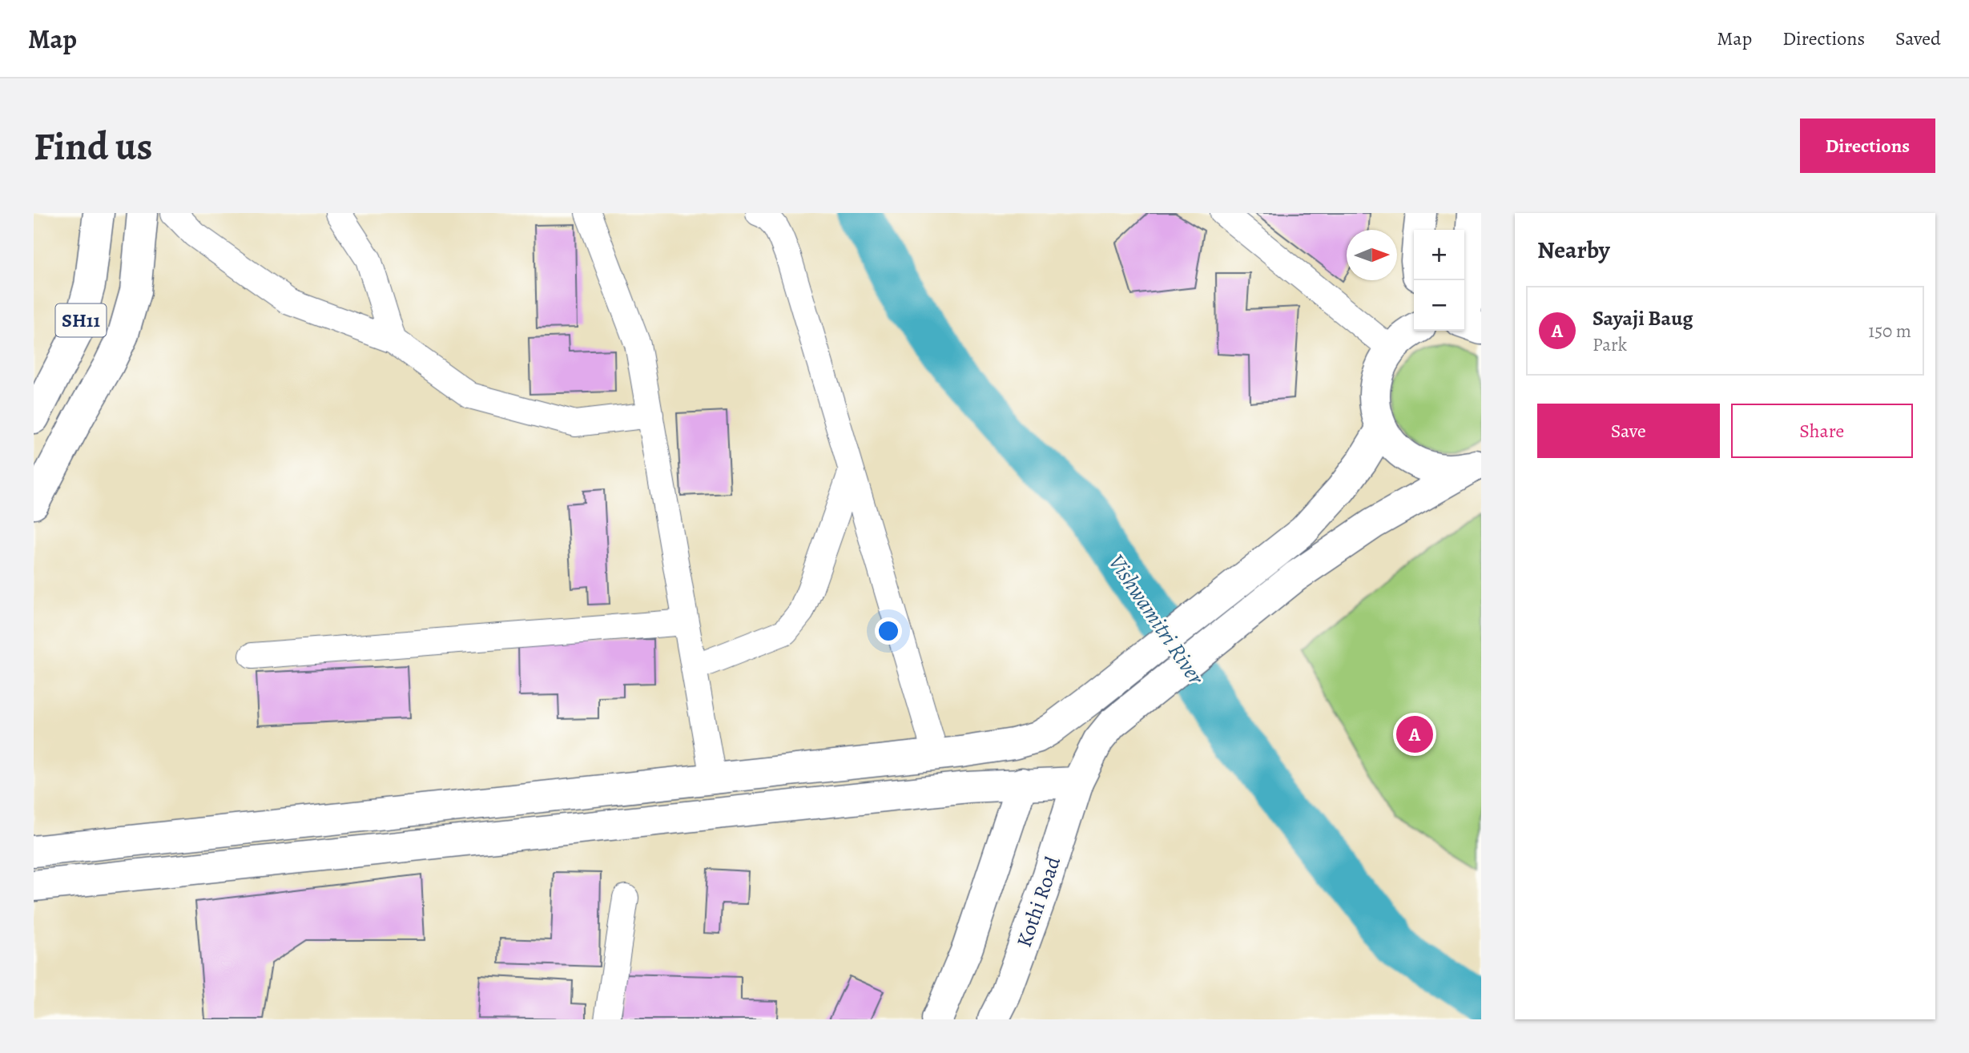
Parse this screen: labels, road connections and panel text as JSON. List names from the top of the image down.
{
  "streets": {
    "main road": ["SH11", "Kothi Road"]
  },
  "water": ["Vishwamitri River"],
  "north": "right",
  "page": {
    "header": "Map",
    "nav": ["Map", "Directions", "Saved"],
    "buttons": [
      "Directions",
      ["Save", "Share"]
    ],
    "title": "Find us",
    "heading": "Nearby",
    "map_buttons": ["+", "−"],
    "list": [
      {
        "mark": "A",
        "name": "Sayaji Baug",
        "note": "Park",
        "value": "150 m"
      }
    ],
    "pins": "A"
  }
}
